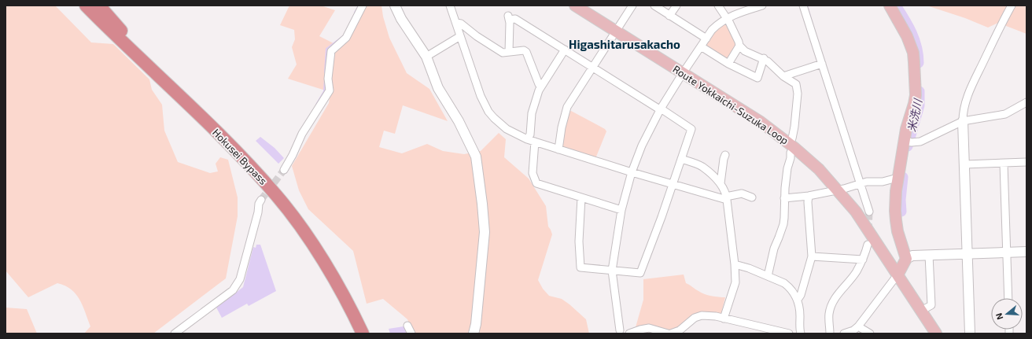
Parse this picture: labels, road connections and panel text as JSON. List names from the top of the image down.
{
  "streets": {
    "highway": ["Hokusei Bypass"],
    "main road": ["Route Yokkaichi-Suzuka Loop"]
  },
  "districts": ["Higashitarusakacho"],
  "water": ["米洗川"],
  "north": "left"
}
